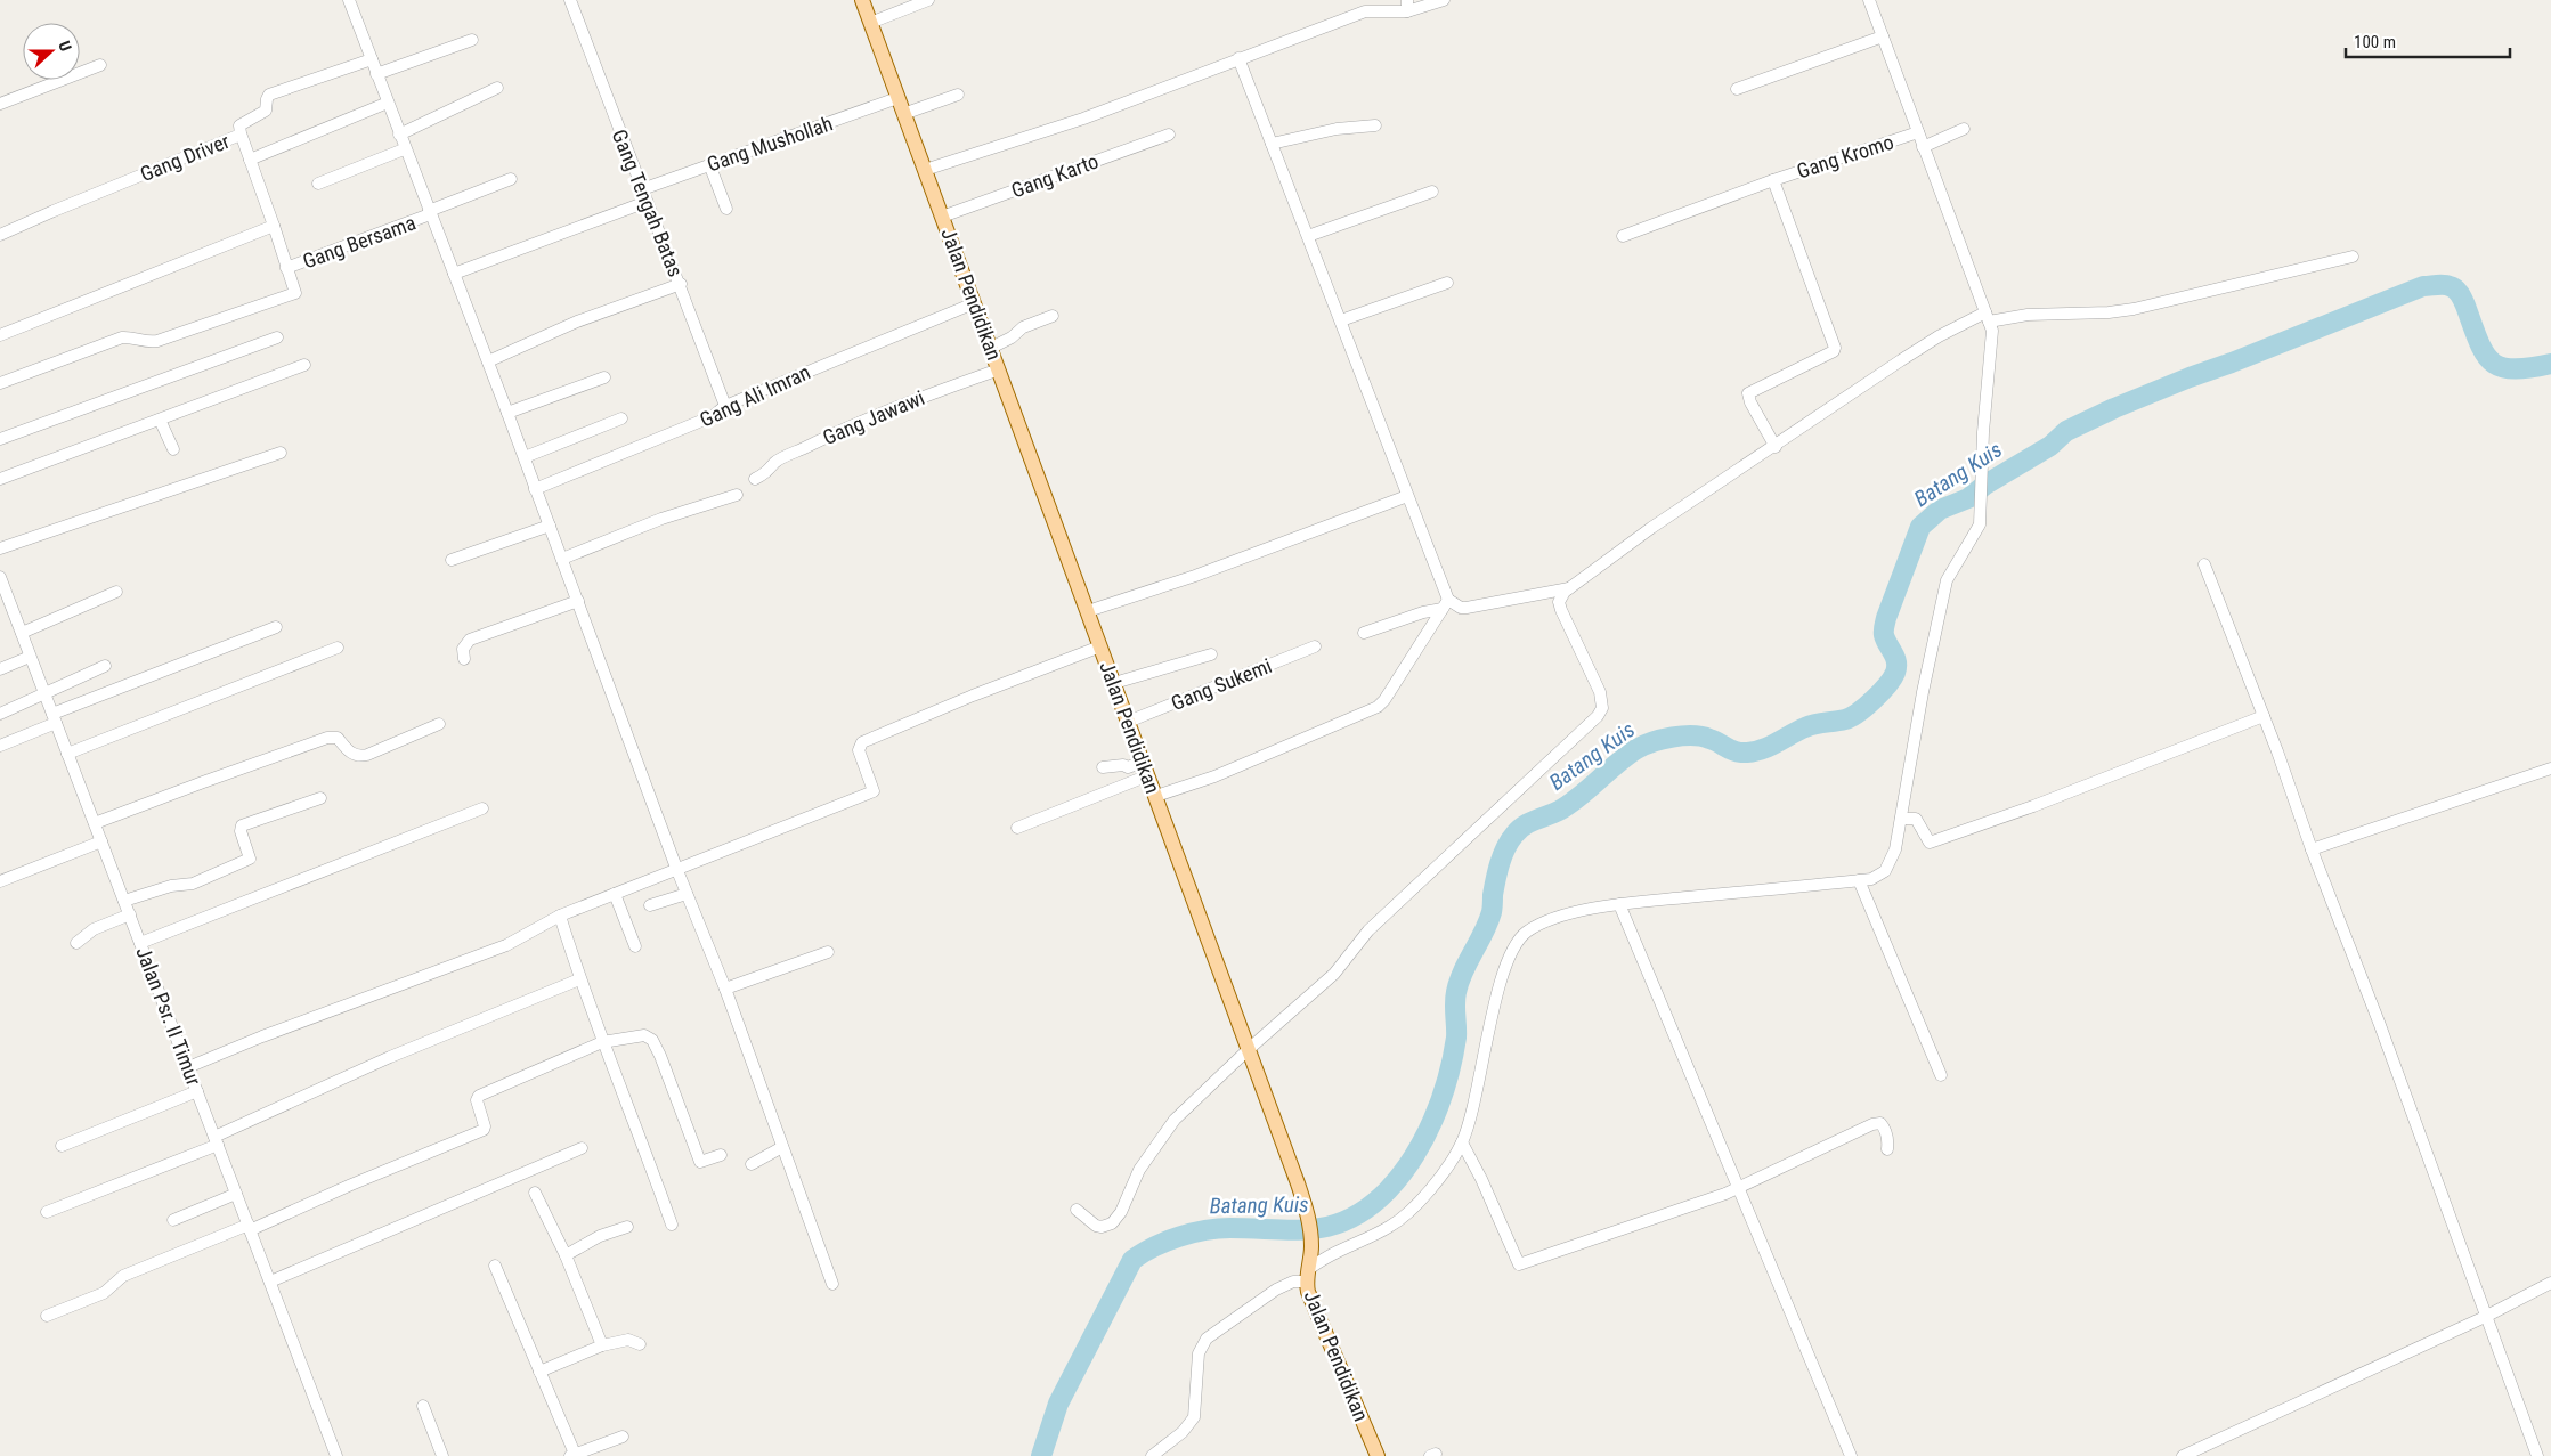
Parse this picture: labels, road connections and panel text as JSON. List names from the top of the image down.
{
  "streets": {
    "main road": ["Jalan Pendidikan"],
    "street": [
      "Gang Mushollah",
      "Gang Kromo",
      "Gang Driver",
      "Gang Karto",
      "Gang Tengah Batas",
      "Gang Bersama",
      "Gang Ali Imran",
      "Gang Jawawi",
      "Gang Sukemi",
      "Jalan Psr. II Timur"
    ]
  },
  "crossings": [
    ["Gang Mushollah", "Gang Tengah Batas"],
    ["Gang Mushollah", "Jalan Pendidikan"],
    ["Gang Karto", "Jalan Pendidikan"],
    ["Gang Tengah Batas", "Gang Ali Imran"],
    ["Jalan Pendidikan", "Gang Ali Imran"],
    ["Jalan Pendidikan", "Gang Jawawi"],
    ["Jalan Pendidikan", "Gang Sukemi"]
  ],
  "water": ["Batang Kuis"],
  "scale_bar": "100 m",
  "north": "right"
}
